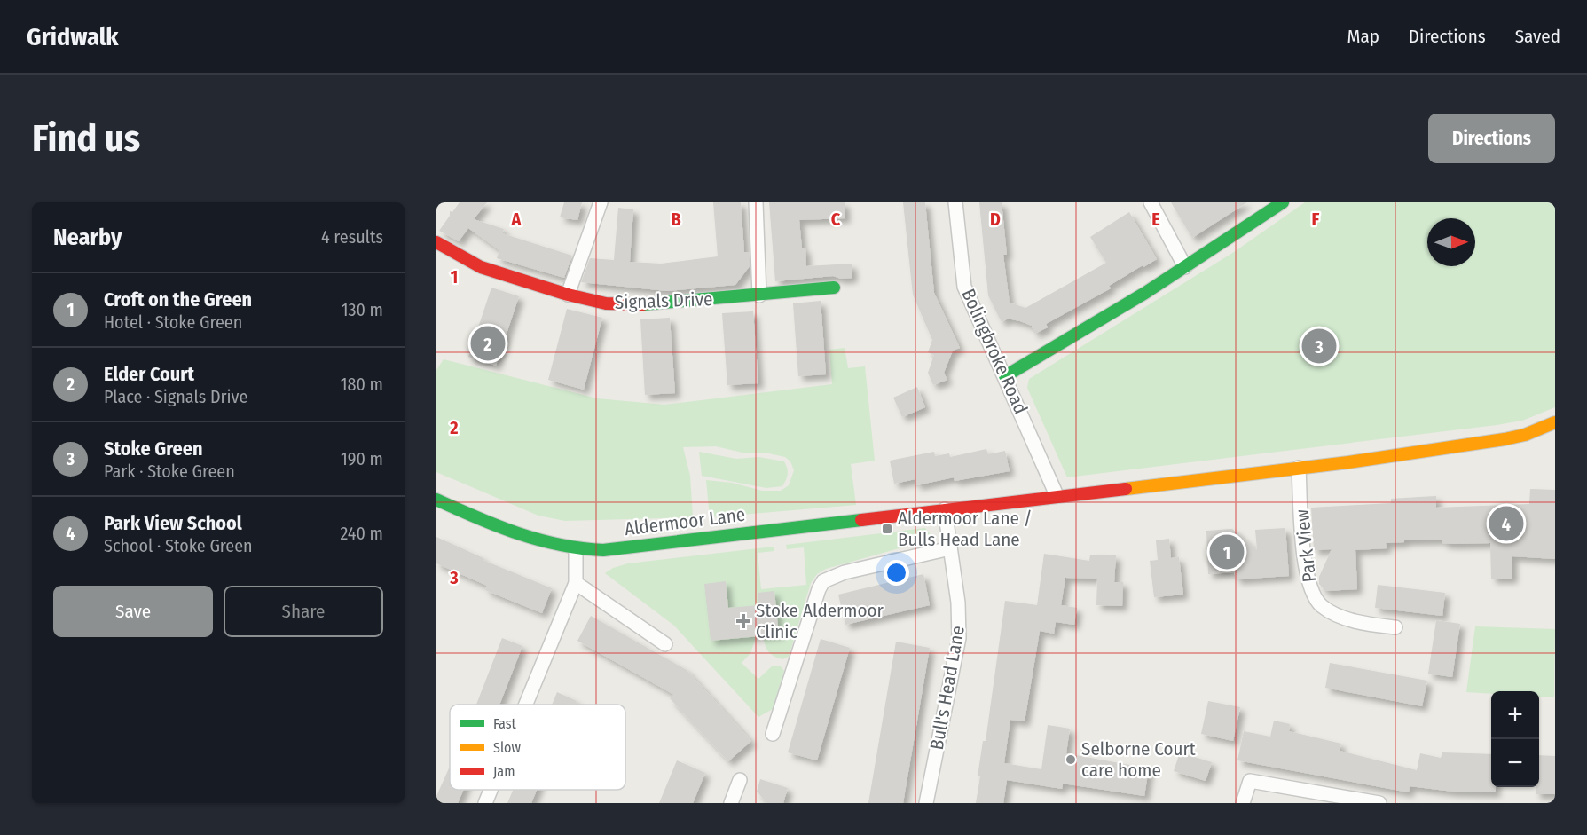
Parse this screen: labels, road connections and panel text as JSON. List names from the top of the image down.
{
  "streets": {
    "street": [
      "Signals Drive",
      "Bolingbroke Road",
      "Aldermoor Lane",
      "Park View",
      "Bull's Head Lane"
    ]
  },
  "crossings": [
    ["Bolingbroke Road", "Aldermoor Lane"],
    ["Aldermoor Lane", "Park View"],
    ["Aldermoor Lane", "Bull's Head Lane"]
  ],
  "places": {
    "transit": ["Aldermoor Lane / Bulls Head Lane"],
    "health": ["Stoke Aldermoor Clinic"],
    "other": ["Selborne Court care home"]
  },
  "legend": ["Fast", "Slow", "Jam"],
  "north": "right",
  "page": {
    "header": "Gridwalk",
    "nav": ["Map", "Directions", "Saved"],
    "buttons": [
      "Directions",
      ["Save", "Share"]
    ],
    "title": "Find us",
    "heading": ["Nearby", "4 results"],
    "list": [
      {
        "mark": "1",
        "name": "Croft on the Green",
        "note": "Hotel · Stoke Green",
        "value": "130 m"
      },
      {
        "mark": "2",
        "name": "Elder Court",
        "note": "Place · Signals Drive",
        "value": "180 m"
      },
      {
        "mark": "3",
        "name": "Stoke Green",
        "note": "Park · Stoke Green",
        "value": "190 m"
      },
      {
        "mark": "4",
        "name": "Park View School",
        "note": "School · Stoke Green",
        "value": "240 m"
      }
    ],
    "pins": [
      "2",
      "3",
      "4",
      "1"
    ],
    "map_buttons": ["+", "−"]
  },
  "grid": {
    "columns": [
      "A",
      "B",
      "C",
      "D",
      "E",
      "F"
    ],
    "rows": ["1", "2", "3"]
  }
}
